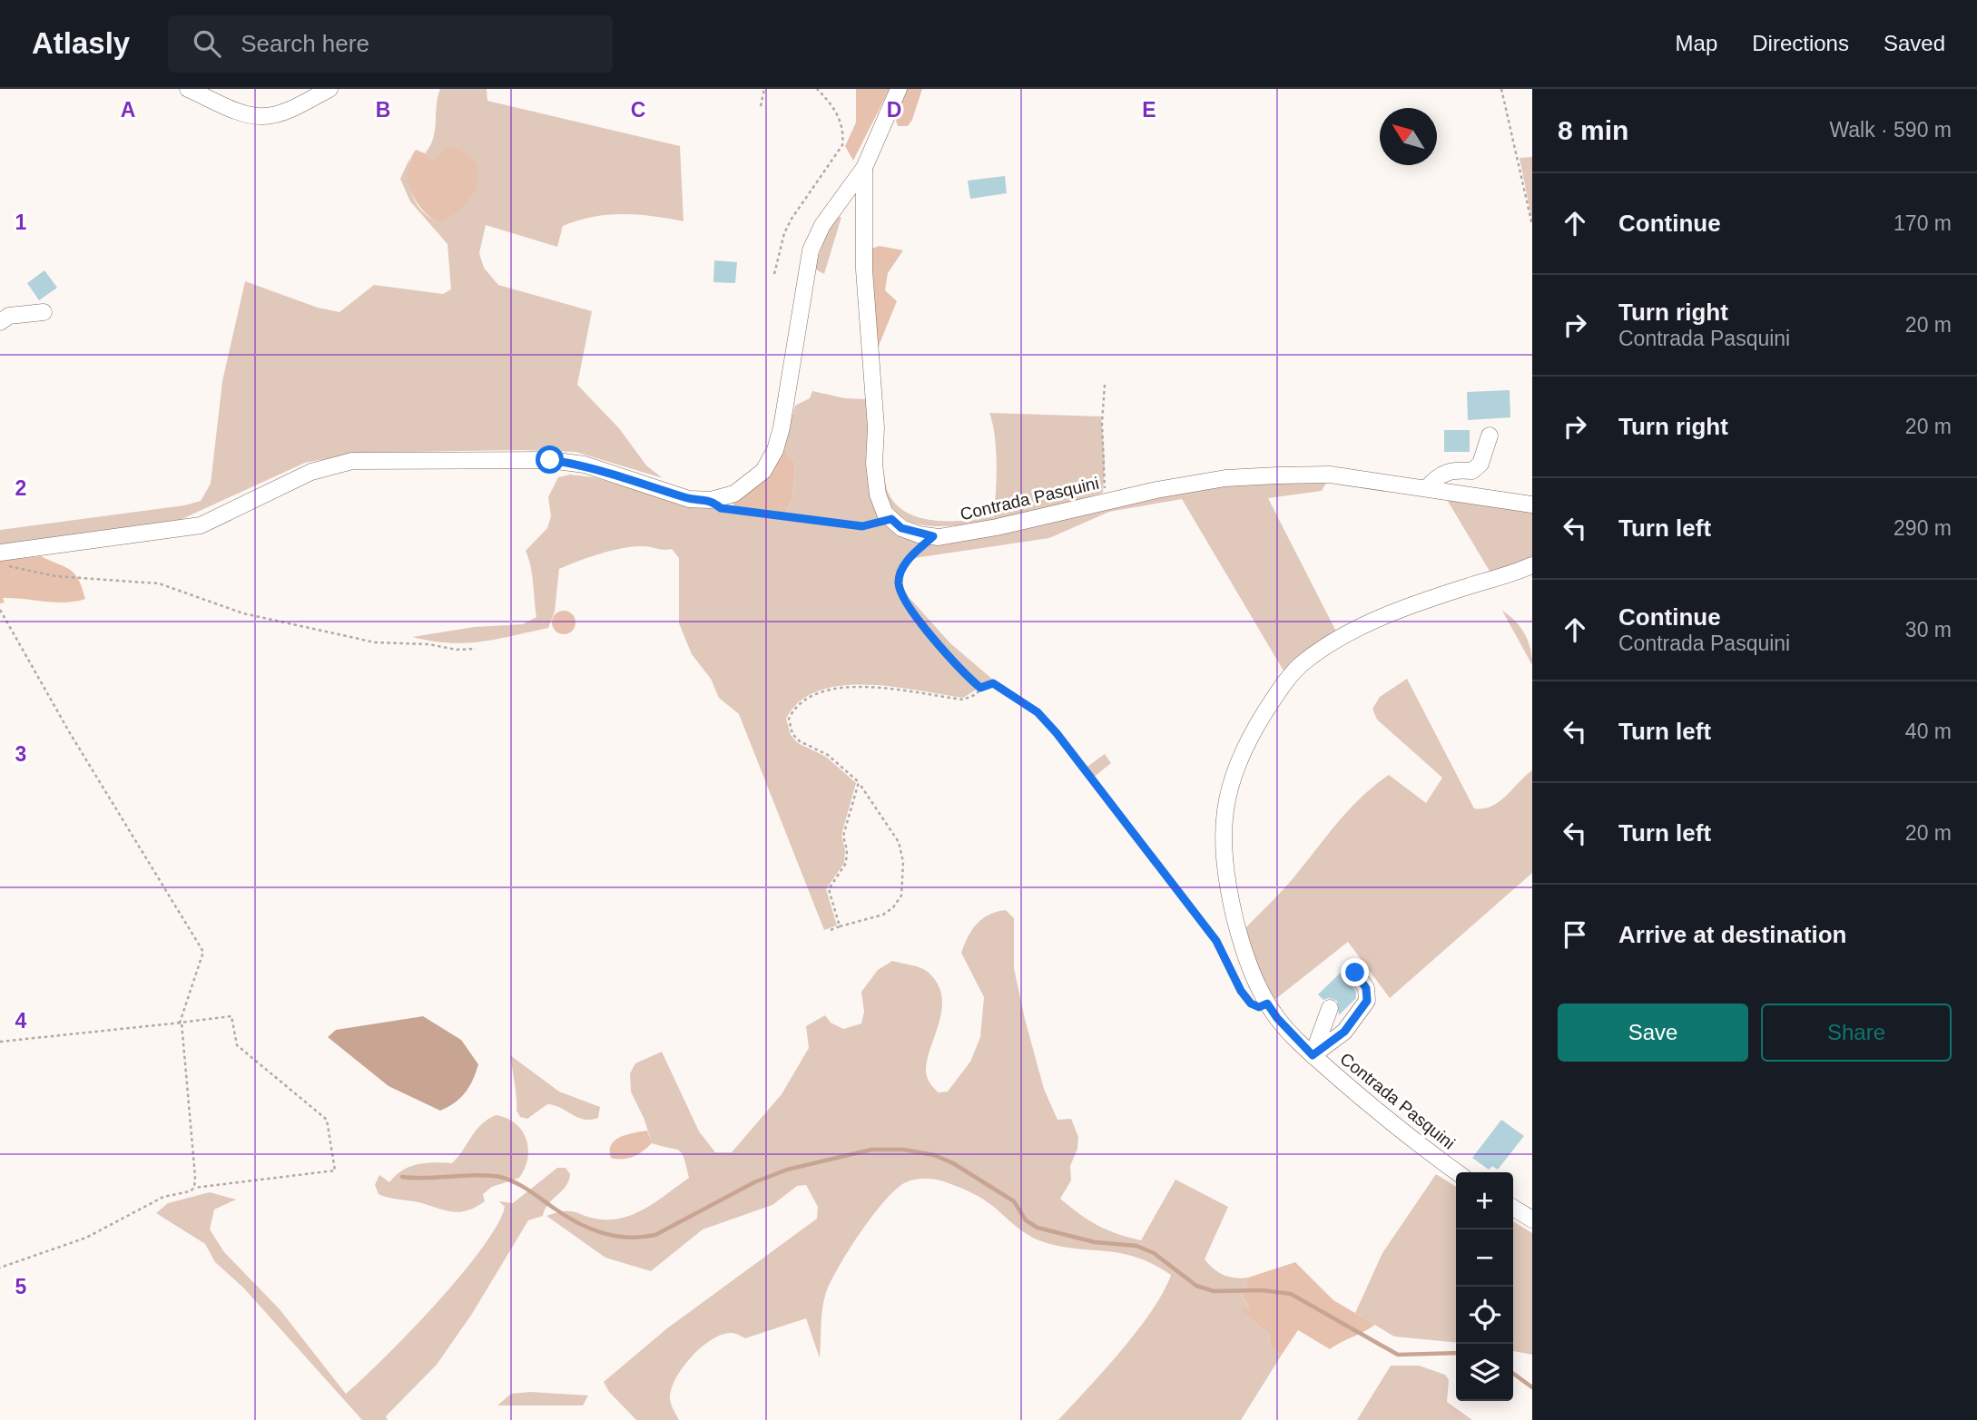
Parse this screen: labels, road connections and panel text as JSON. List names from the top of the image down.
{
  "streets": {
    "street": ["Contrada Pasquini"]
  },
  "north": "top left",
  "page": {
    "header": "Atlasly",
    "search": "Search here",
    "nav": ["Map", "Directions", "Saved"],
    "heading": ["8 min", "Walk · 590 m"],
    "list": [
      ["Continue", "170 m"],
      ["Turn right", "Contrada Pasquini", "20 m"],
      ["Turn right", "20 m"],
      ["Turn left", "290 m"],
      ["Continue", "Contrada Pasquini", "30 m"],
      ["Turn left", "40 m"],
      ["Turn left", "20 m"],
      "Arrive at destination"
    ],
    "buttons": ["Save", "Share"],
    "map_buttons": ["+", "−"]
  },
  "grid": {
    "columns": [
      "A",
      "B",
      "C",
      "D",
      "E"
    ],
    "rows": [
      "1",
      "2",
      "3",
      "4",
      "5"
    ]
  }
}
